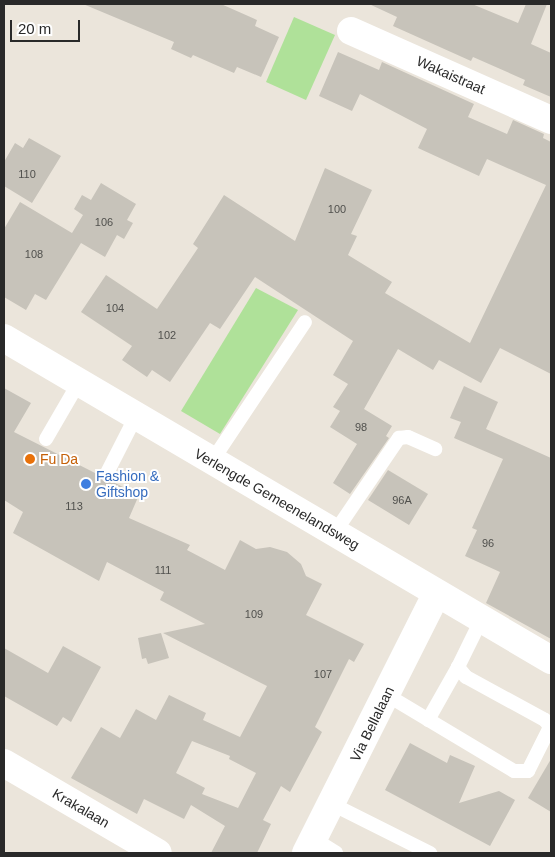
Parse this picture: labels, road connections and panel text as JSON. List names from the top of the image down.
{
  "streets": {
    "street": [
      "Wakaistraat",
      "Verlengde Gemeenelandsweg",
      "Via Bellalaan",
      "Krakalaan"
    ]
  },
  "crossings": [
    ["Verlengde Gemeenelandsweg", "Via Bellalaan"]
  ],
  "places": ["Fu Da", "Fashion & Giftshop"],
  "house_numbers": [
    "110",
    "100",
    "106",
    "108",
    "104",
    "102",
    "98",
    "96A",
    "113",
    "96",
    "111",
    "109",
    "107"
  ],
  "scale_bar": "20 m"
}
